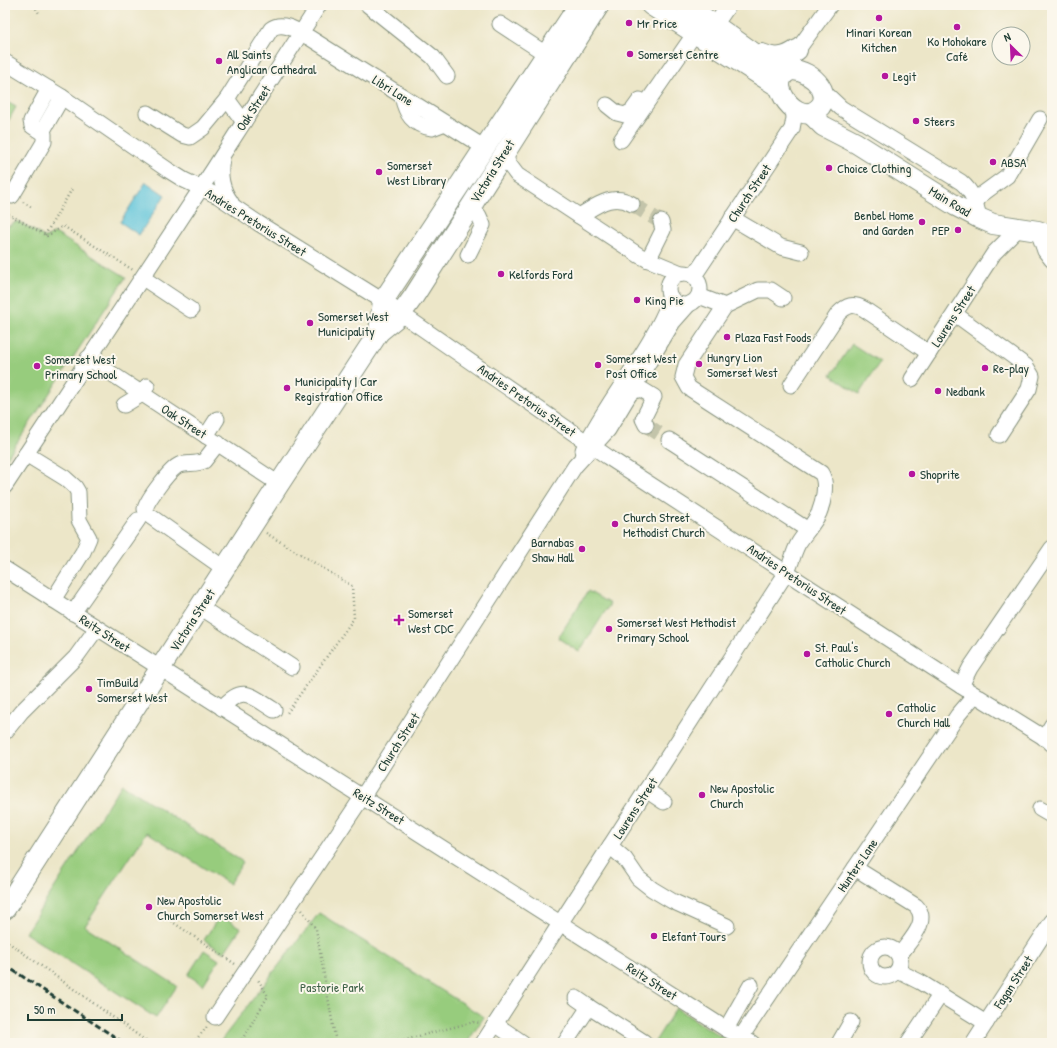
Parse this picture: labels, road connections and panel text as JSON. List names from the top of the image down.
{
  "streets": {
    "main road": ["Victoria Street", "Main Road"],
    "street": [
      "Libri Lane",
      "Oak Street",
      "Church Street",
      "Andries Pretorius Street",
      "Lourens Street",
      "Reitz Street",
      "Hunters Lane",
      "Fagan Street"
    ]
  },
  "crossings": [
    ["Libri Lane", "Oak Street"],
    ["Libri Lane", "Victoria Street"],
    ["Oak Street", "Victoria Street"],
    ["Oak Street", "Andries Pretorius Street"],
    ["Victoria Street", "Andries Pretorius Street"],
    ["Victoria Street", "Reitz Street"],
    ["Church Street", "Main Road"],
    ["Church Street", "Andries Pretorius Street"],
    ["Church Street", "Reitz Street"],
    ["Main Road", "Lourens Street"],
    ["Andries Pretorius Street", "Lourens Street"],
    ["Andries Pretorius Street", "Hunters Lane"],
    ["Lourens Street", "Reitz Street"],
    ["Reitz Street", "Hunters Lane"]
  ],
  "parks": ["Pastorie Park"],
  "places": {
    "other": [
      "Minari Korean Kitchen",
      "Mr Price",
      "Ko Mohokare Café",
      "Somerset Centre",
      "All Saints Anglican Cathedral",
      "Legit",
      "Steers",
      "ABSA",
      "Choice Clothing",
      "Somerset West Library",
      "Benbel Home and Garden",
      "PEP",
      "Kelfords Ford",
      "King Pie",
      "Somerset West Municipality",
      "Plaza Fast Foods",
      "Hungry Lion Somerset West",
      "Somerset West Post Office",
      "Somerset West Primary School",
      "Re-play",
      "Municipality | Car Registration Office",
      "Nedbank",
      "Shoprite",
      "Church Street Methodist Church",
      "Barnabas Shaw Hall",
      "Somerset West Methodist Primary School",
      "St. Paul's Catholic Church",
      "TimBuild Somerset West",
      "Catholic Church Hall",
      "New Apostolic Church",
      "New Apostolic Church Somerset West",
      "Elefant Tours"
    ],
    "health": ["Somerset West CDC"]
  },
  "scale_bar": "50 m",
  "north": "top left"
}
